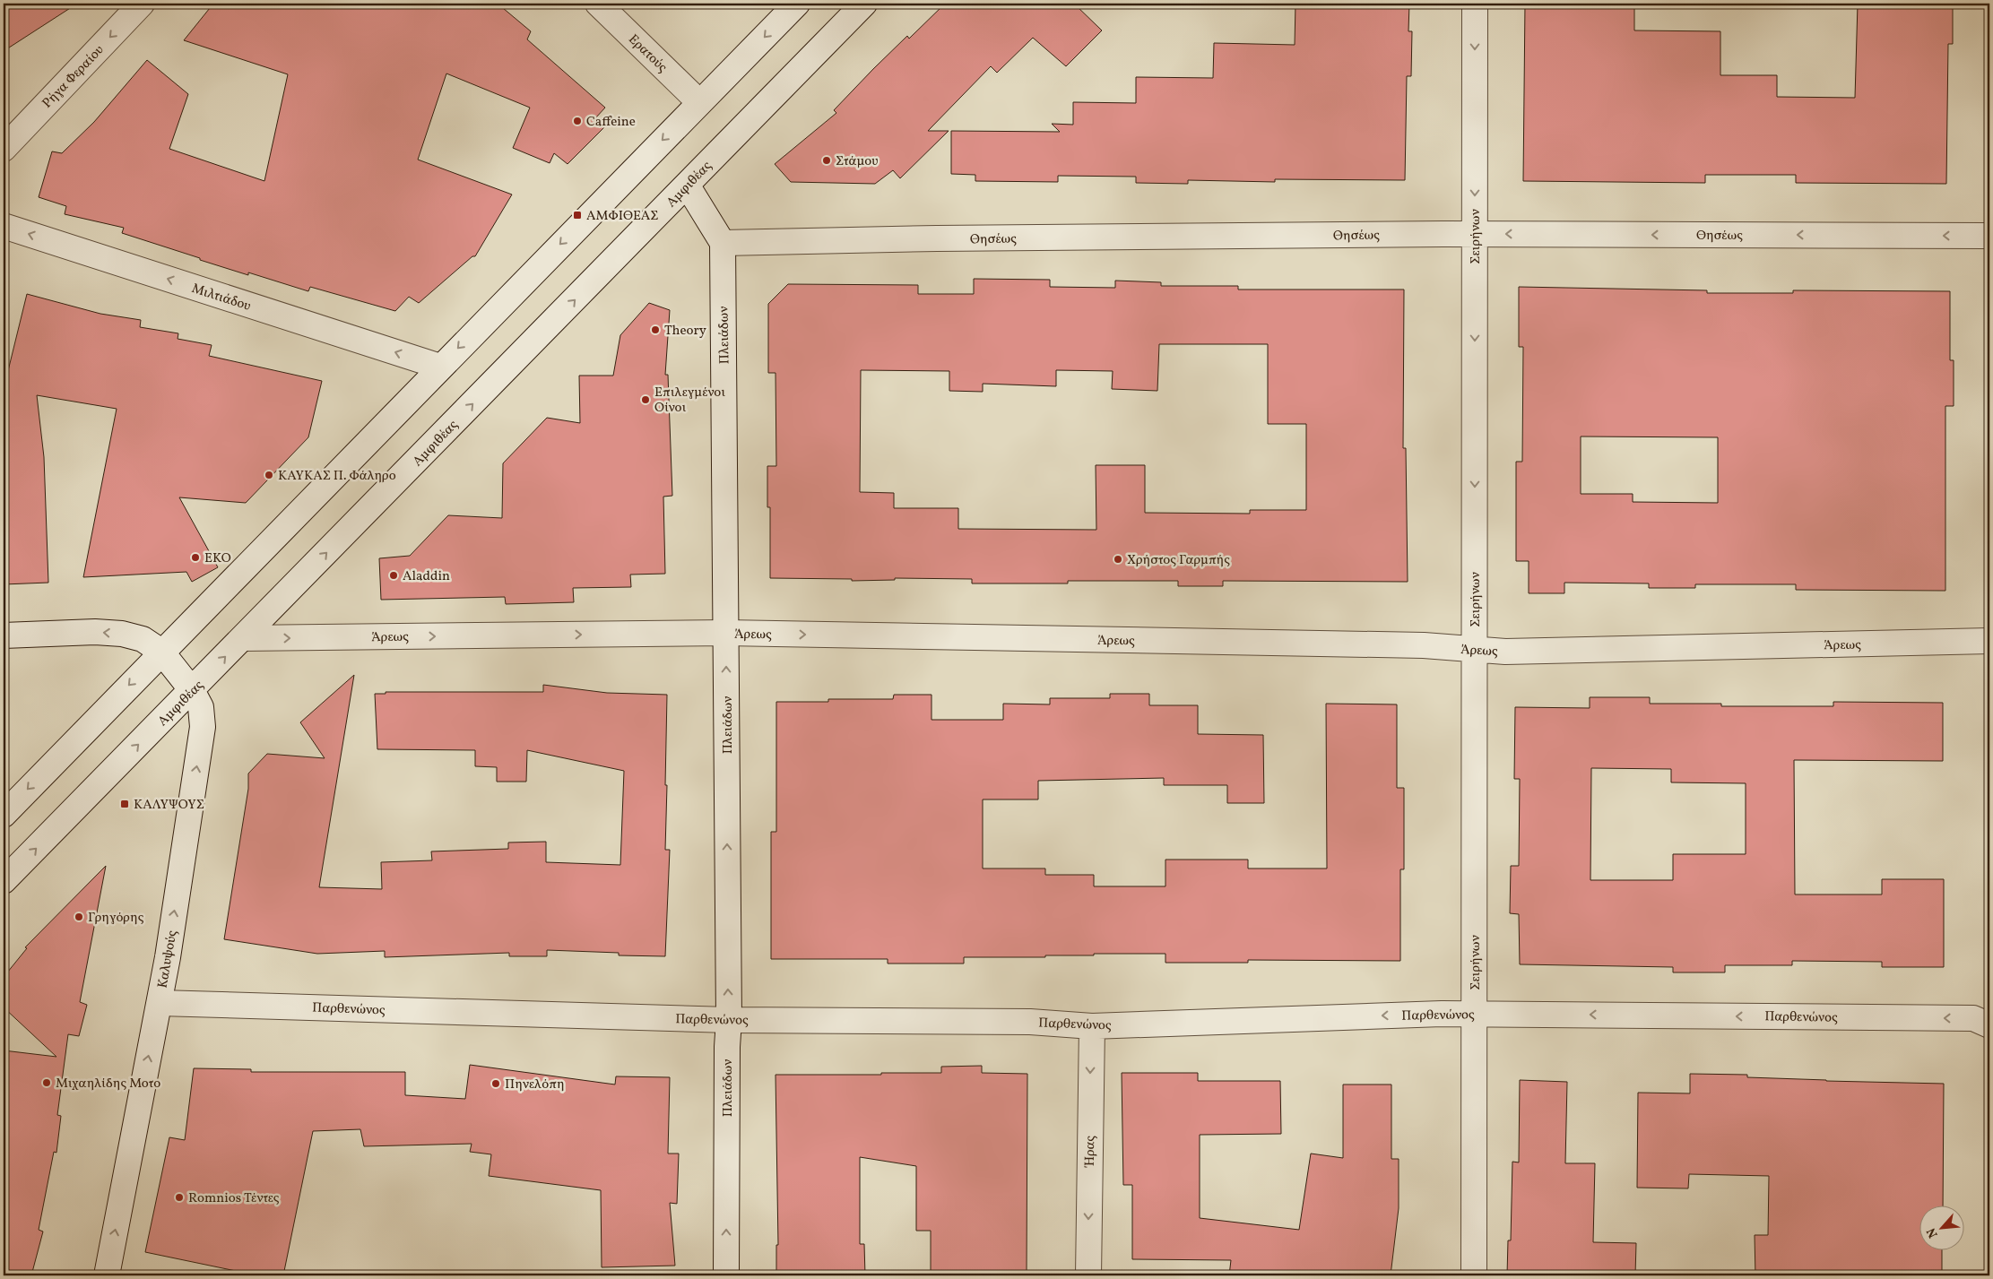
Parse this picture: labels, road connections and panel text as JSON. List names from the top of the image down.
{
  "streets": {
    "street": [
      "Ερατούς",
      "Ρήγα Φεραίου",
      "Αμφιθέας",
      "Θησέως",
      "Σειρήνων",
      "Μιλτιάδου",
      "Πλειάδων",
      "Άρεως",
      "Καλυψούς",
      "Παρθενώνος",
      "Ήρας"
    ]
  },
  "crossings": [
    ["Αμφιθέας", "Άρεως"],
    ["Αμφιθέας", "Καλυψούς"],
    ["Θησέως", "Σειρήνων"],
    ["Θησέως", "Πλειάδων"],
    ["Σειρήνων", "Άρεως"],
    ["Σειρήνων", "Παρθενώνος"],
    ["Πλειάδων", "Άρεως"],
    ["Πλειάδων", "Παρθενώνος"],
    ["Καλυψούς", "Παρθενώνος"],
    ["Παρθενώνος", "Ήρας"]
  ],
  "one_way": [
    "Ρήγα Φεραίου",
    "Θησέως",
    "Σειρήνων",
    "Μιλτιάδου",
    "Πλειάδων",
    "Άρεως",
    "Καλυψούς",
    "Παρθενώνος",
    "Ήρας"
  ],
  "places": {
    "other": [
      "Caffeine",
      "Στάμου",
      "Theory",
      "Επιλεγμένοι Οίνοι",
      "ΚΑΥΚΑΣ Π. Φάληρο",
      "EKO",
      "Χρήστος Γαρμπής",
      "Aladdin",
      "Γρηγόρης",
      "Μιχαηλίδης Μοτο",
      "Πηνελόπη",
      "Romnios Τέντες"
    ],
    "transit": ["ΑΜΦΙΘΕΑΣ", "ΚΑΛΥΨΟΥΣ"]
  },
  "north": "bottom left"
}
